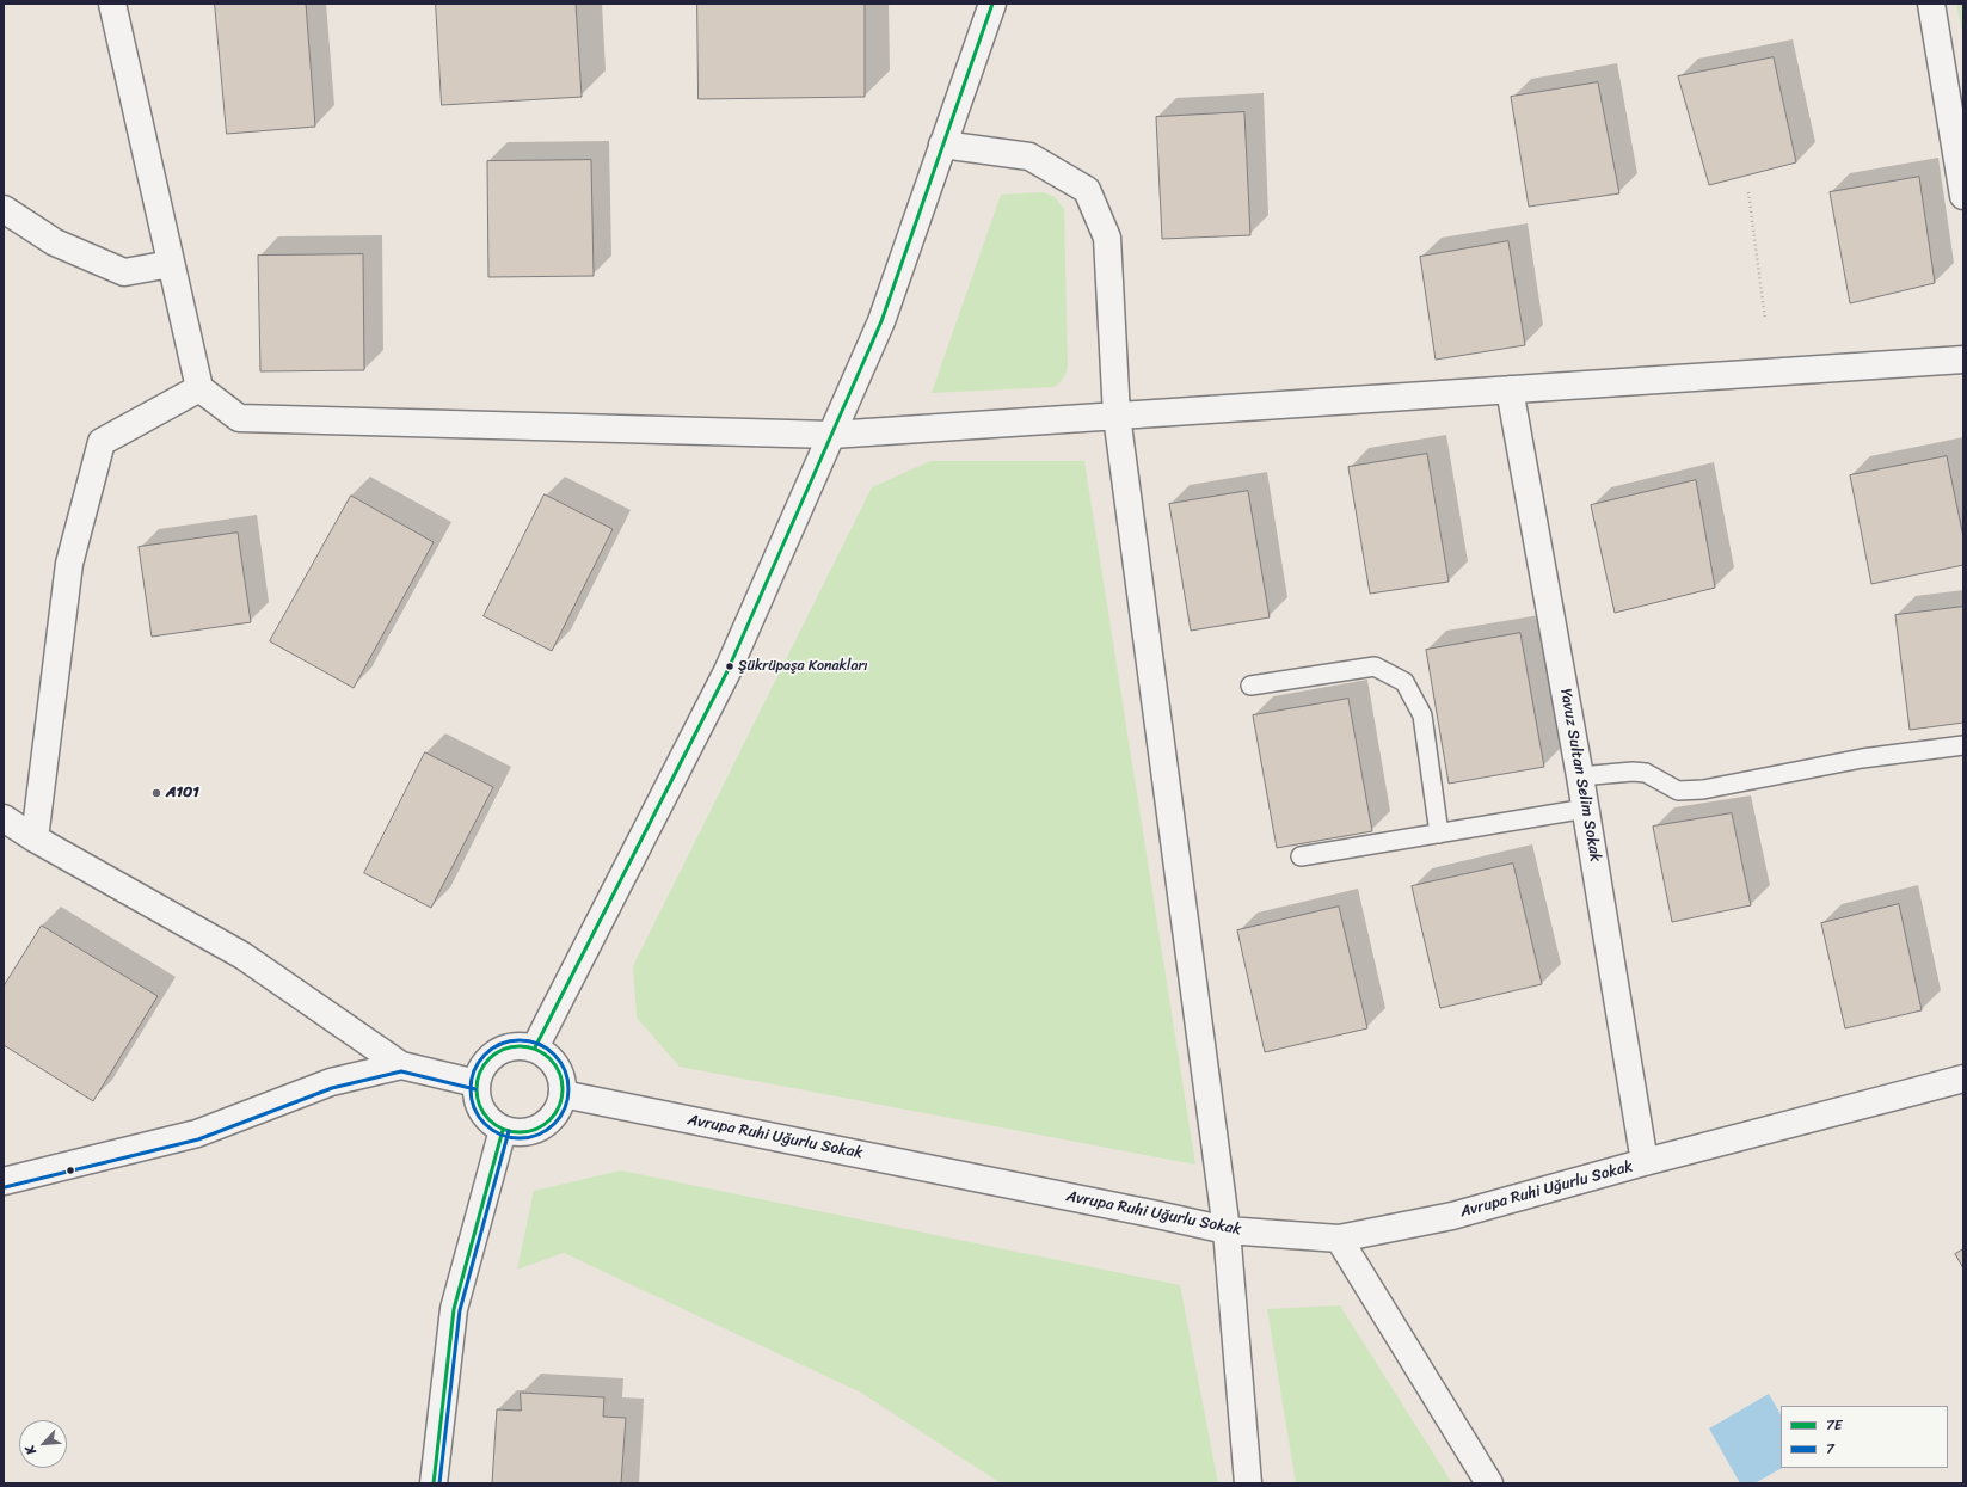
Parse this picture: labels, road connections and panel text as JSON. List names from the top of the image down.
{
  "streets": {
    "street": ["Yavuz Sultan Selim Sokak", "Avrupa Ruhi Uğurlu Sokak"]
  },
  "crossings": [
    ["Yavuz Sultan Selim Sokak", "Avrupa Ruhi Uğurlu Sokak"]
  ],
  "places": ["Şükrüpaşa Konakları", "A101"],
  "lines": ["transit line 7E", "transit line 7"],
  "legend": ["7E", "7"],
  "north": "bottom left"
}
